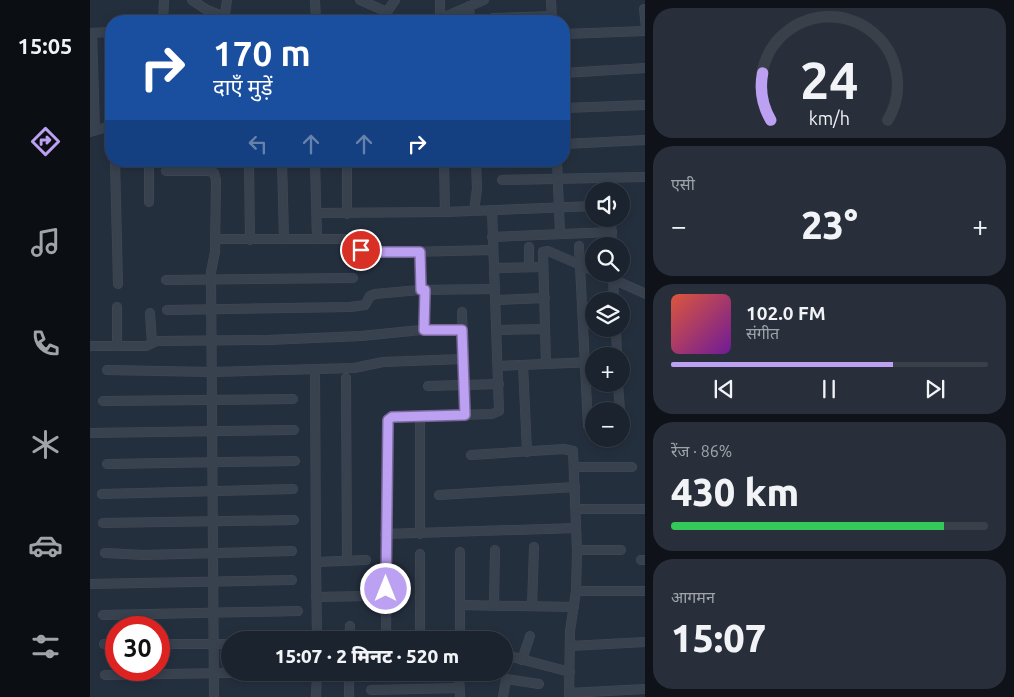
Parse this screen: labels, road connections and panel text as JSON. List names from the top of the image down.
{
  "page": {
    "tabs": "15:05",
    "turn": ["170 m", "दाएँ मुड़ें"],
    "tile": [
      "एसी",
      ["रेंज · 86%", "430 km"],
      ["आगमन", "15:07"]
    ],
    "map_buttons": ["+", "−"],
    "heat": ["−", "23°", "+"],
    "song": ["102.0 FM", "संगीत"],
    "limit": "30",
    "trip": "15:07 · 2 मिनट · 520 m",
    "gauge": ["24", "km/h"]
  }
}
